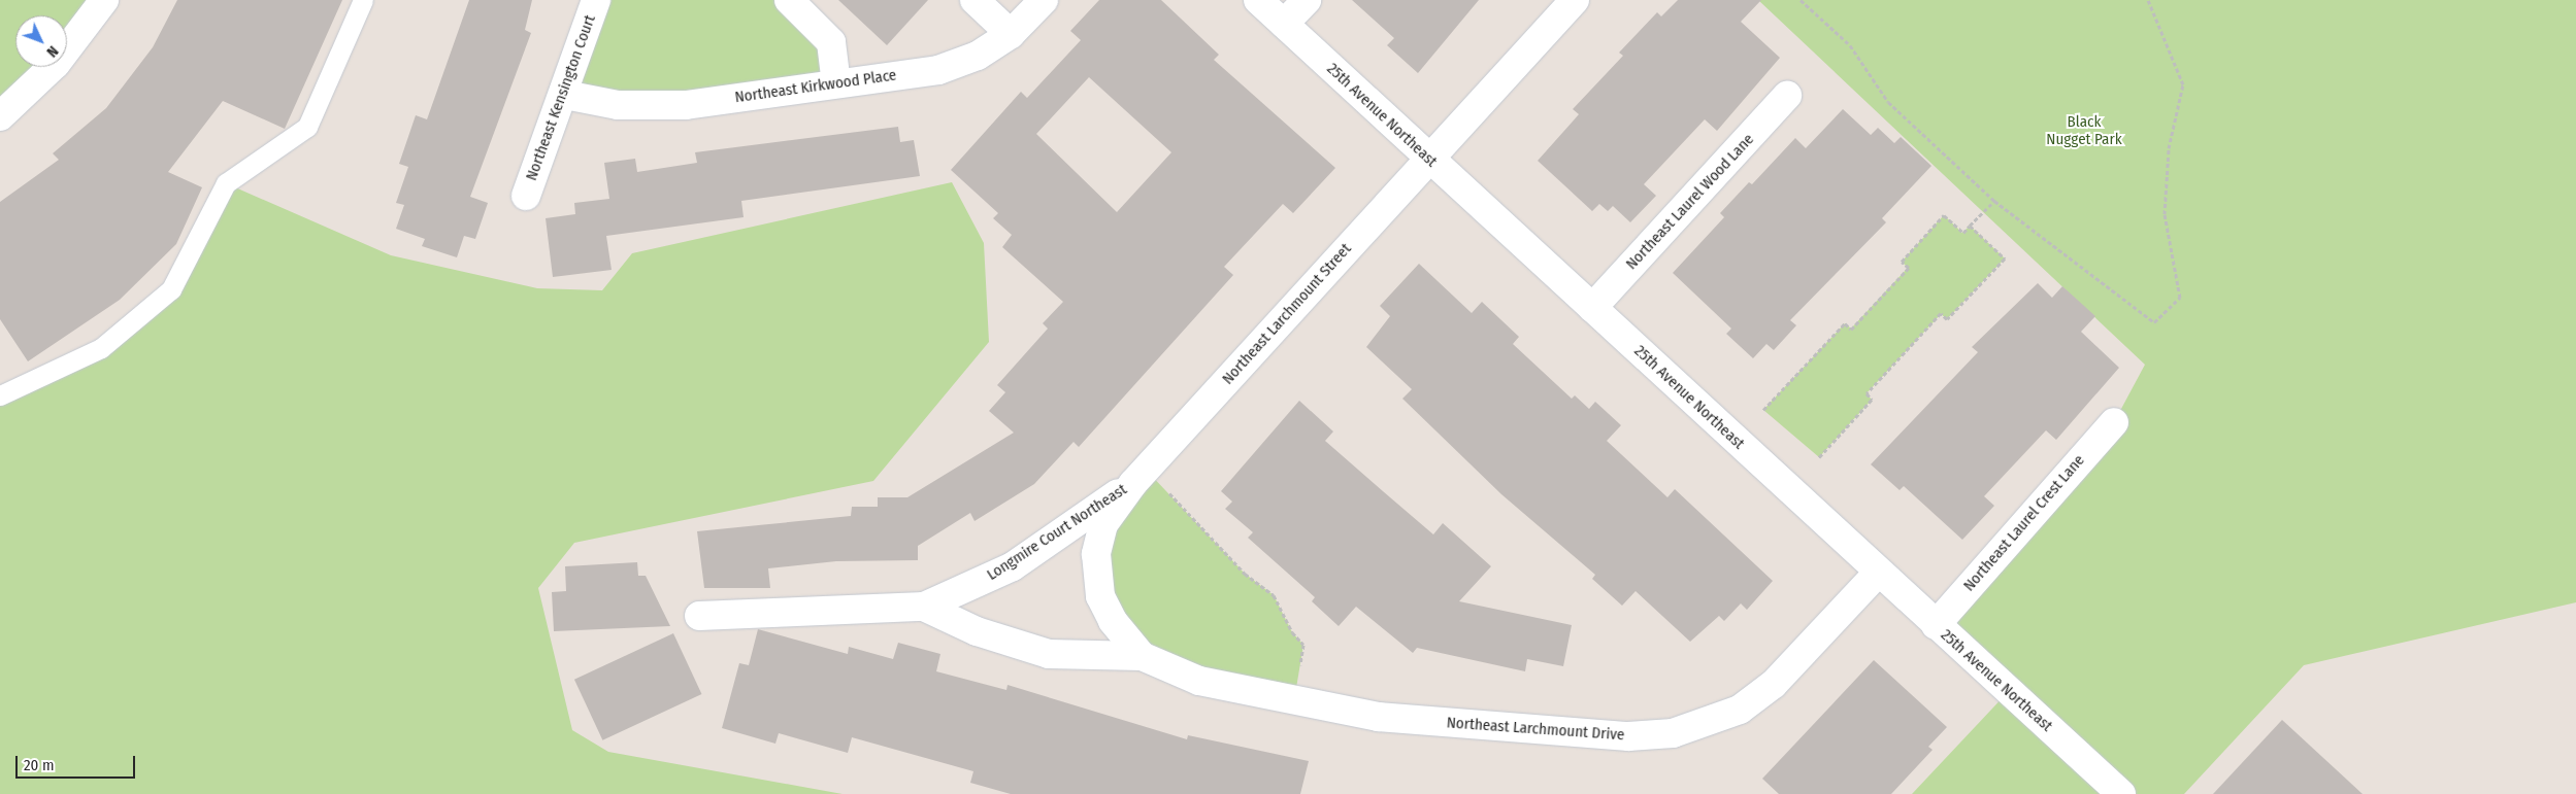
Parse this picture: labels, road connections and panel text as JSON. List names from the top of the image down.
{
  "streets": {
    "street": [
      "Northeast Kirkwood Place",
      "Northeast Kensington Court",
      "25th Avenue Northeast",
      "Northeast Laurel Wood Lane",
      "Northeast Larchmount Street",
      "Northeast Laurel Crest Lane",
      "Longmire Court Northeast",
      "Northeast Larchmount Drive"
    ]
  },
  "crossings": [
    ["Northeast Kirkwood Place", "Northeast Kensington Court"],
    ["25th Avenue Northeast", "Northeast Laurel Wood Lane"],
    ["25th Avenue Northeast", "Northeast Larchmount Street"],
    ["25th Avenue Northeast", "Northeast Laurel Crest Lane"],
    ["25th Avenue Northeast", "Northeast Larchmount Drive"],
    ["Northeast Larchmount Street", "Longmire Court Northeast"],
    ["Northeast Larchmount Street", "Northeast Larchmount Drive"],
    ["Longmire Court Northeast", "Northeast Larchmount Drive"]
  ],
  "parks": ["Black Nugget Park"],
  "scale_bar": "20 m",
  "north": "bottom right"
}
